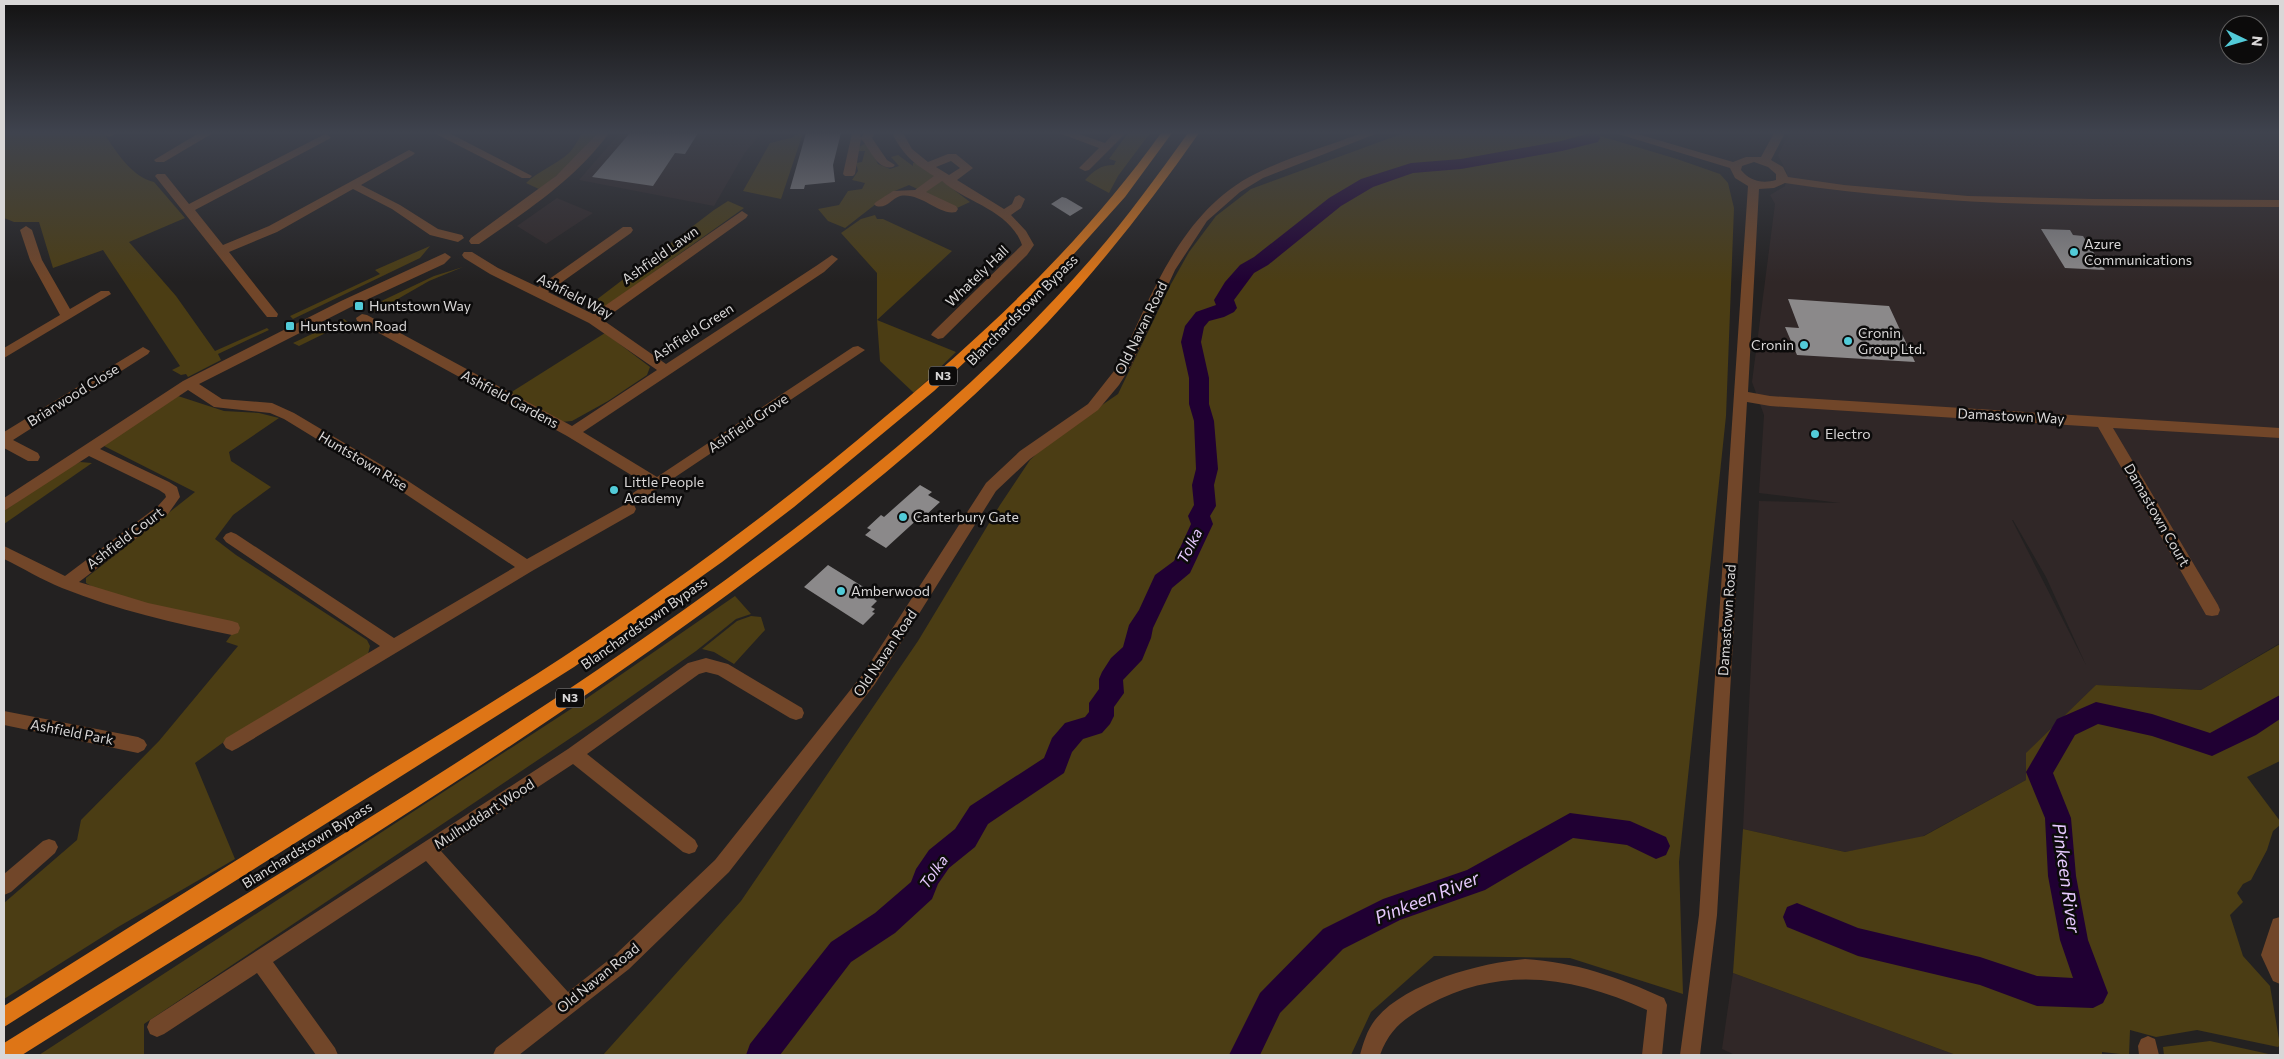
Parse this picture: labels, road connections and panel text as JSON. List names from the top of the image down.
{
  "streets": {
    "highway": ["Blanchardstown Bypass", "N3"],
    "street": [
      "Ashfield Lawn",
      "Whately Hall",
      "Ashfield Way",
      "Old Navan Road",
      "Ashfield Green",
      "Briarwood Close",
      "Ashfield Gardens",
      "Damastown Way",
      "Ashfield Grove",
      "Huntstown Rise",
      "Damastown Court",
      "Ashfield Court",
      "Damastown Road",
      "Ashfield Park",
      "Mulhuddart Wood"
    ]
  },
  "crossings": [
    ["Ashfield Lawn", "Ashfield Way"],
    ["Ashfield Way", "Ashfield Green"],
    ["Ashfield Green", "Ashfield Gardens"],
    ["Ashfield Gardens", "Ashfield Grove"],
    ["Damastown Way", "Damastown Court"],
    ["Damastown Way", "Damastown Road"],
    ["Ashfield Grove", "Huntstown Rise"]
  ],
  "water": ["Tolka", "Pinkeen River"],
  "places": {
    "other": [
      "Azure Communications",
      "Cronin Group Ltd.",
      "Cronin",
      "Electro",
      "Little People Academy",
      "Canterbury Gate",
      "Amberwood"
    ],
    "transit": ["Huntstown Way", "Huntstown Road"]
  },
  "north": "right"
}
